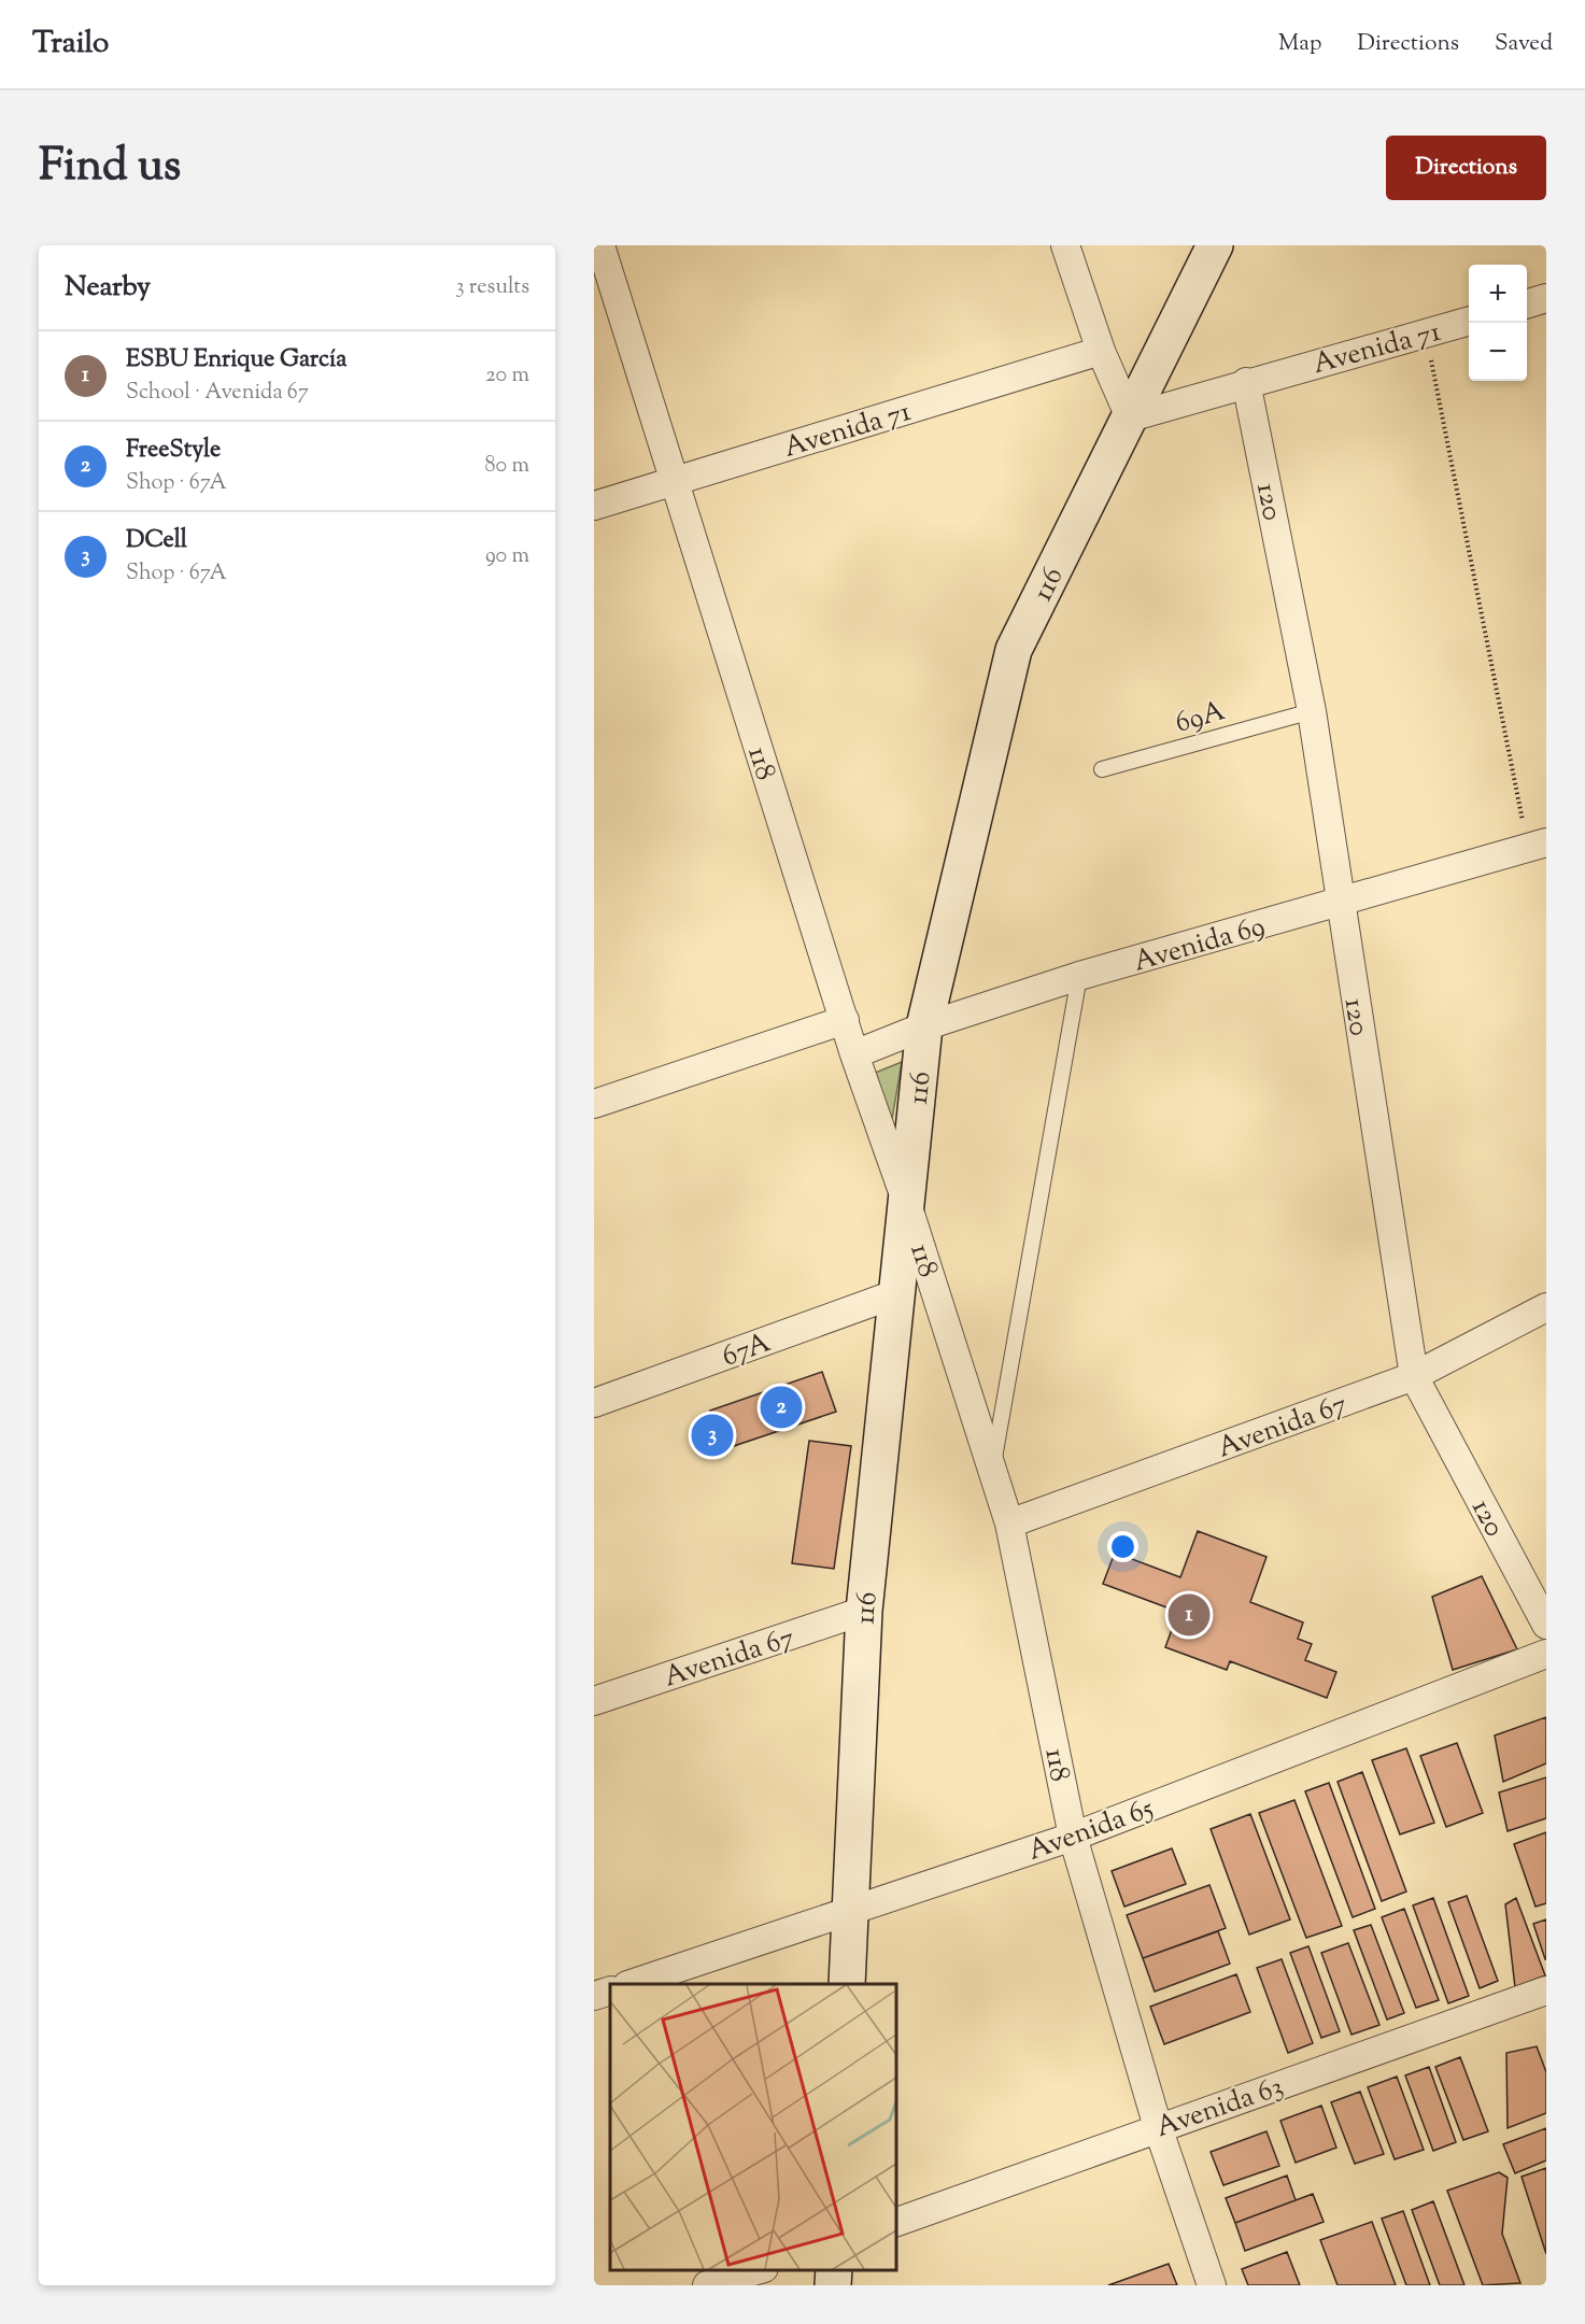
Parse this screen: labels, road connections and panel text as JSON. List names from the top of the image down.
{
  "streets": {
    "street": [
      "Avenida 71",
      "120",
      "116",
      "118",
      "Avenida 69",
      "67A",
      "Avenida 67",
      "Avenida 65",
      "Avenida 63"
    ],
    "lane": ["69A"]
  },
  "crossings": [
    ["Avenida 71", "120"],
    ["Avenida 71", "116"],
    ["Avenida 71", "118"],
    ["120", "69A"],
    ["120", "Avenida 69"],
    ["120", "Avenida 67"],
    ["116", "118"],
    ["116", "Avenida 69"],
    ["116", "67A"],
    ["116", "Avenida 67"],
    ["116", "Avenida 65"],
    ["118", "Avenida 69"],
    ["118", "Avenida 67"],
    ["118", "Avenida 65"],
    ["118", "Avenida 63"]
  ],
  "page": {
    "header": "Trailo",
    "nav": ["Map", "Directions", "Saved"],
    "title": "Find us",
    "buttons": "Directions",
    "heading": ["Nearby", "3 results"],
    "map_buttons": ["+", "−"],
    "list": [
      {
        "mark": "1",
        "name": "ESBU Enrique García",
        "note": "School · Avenida 67",
        "value": "20 m"
      },
      {
        "mark": "2",
        "name": "FreeStyle",
        "note": "Shop · 67A",
        "value": "80 m"
      },
      {
        "mark": "3",
        "name": "DCell",
        "note": "Shop · 67A",
        "value": "90 m"
      }
    ],
    "pins": ["2", "3", "1"]
  }
}
